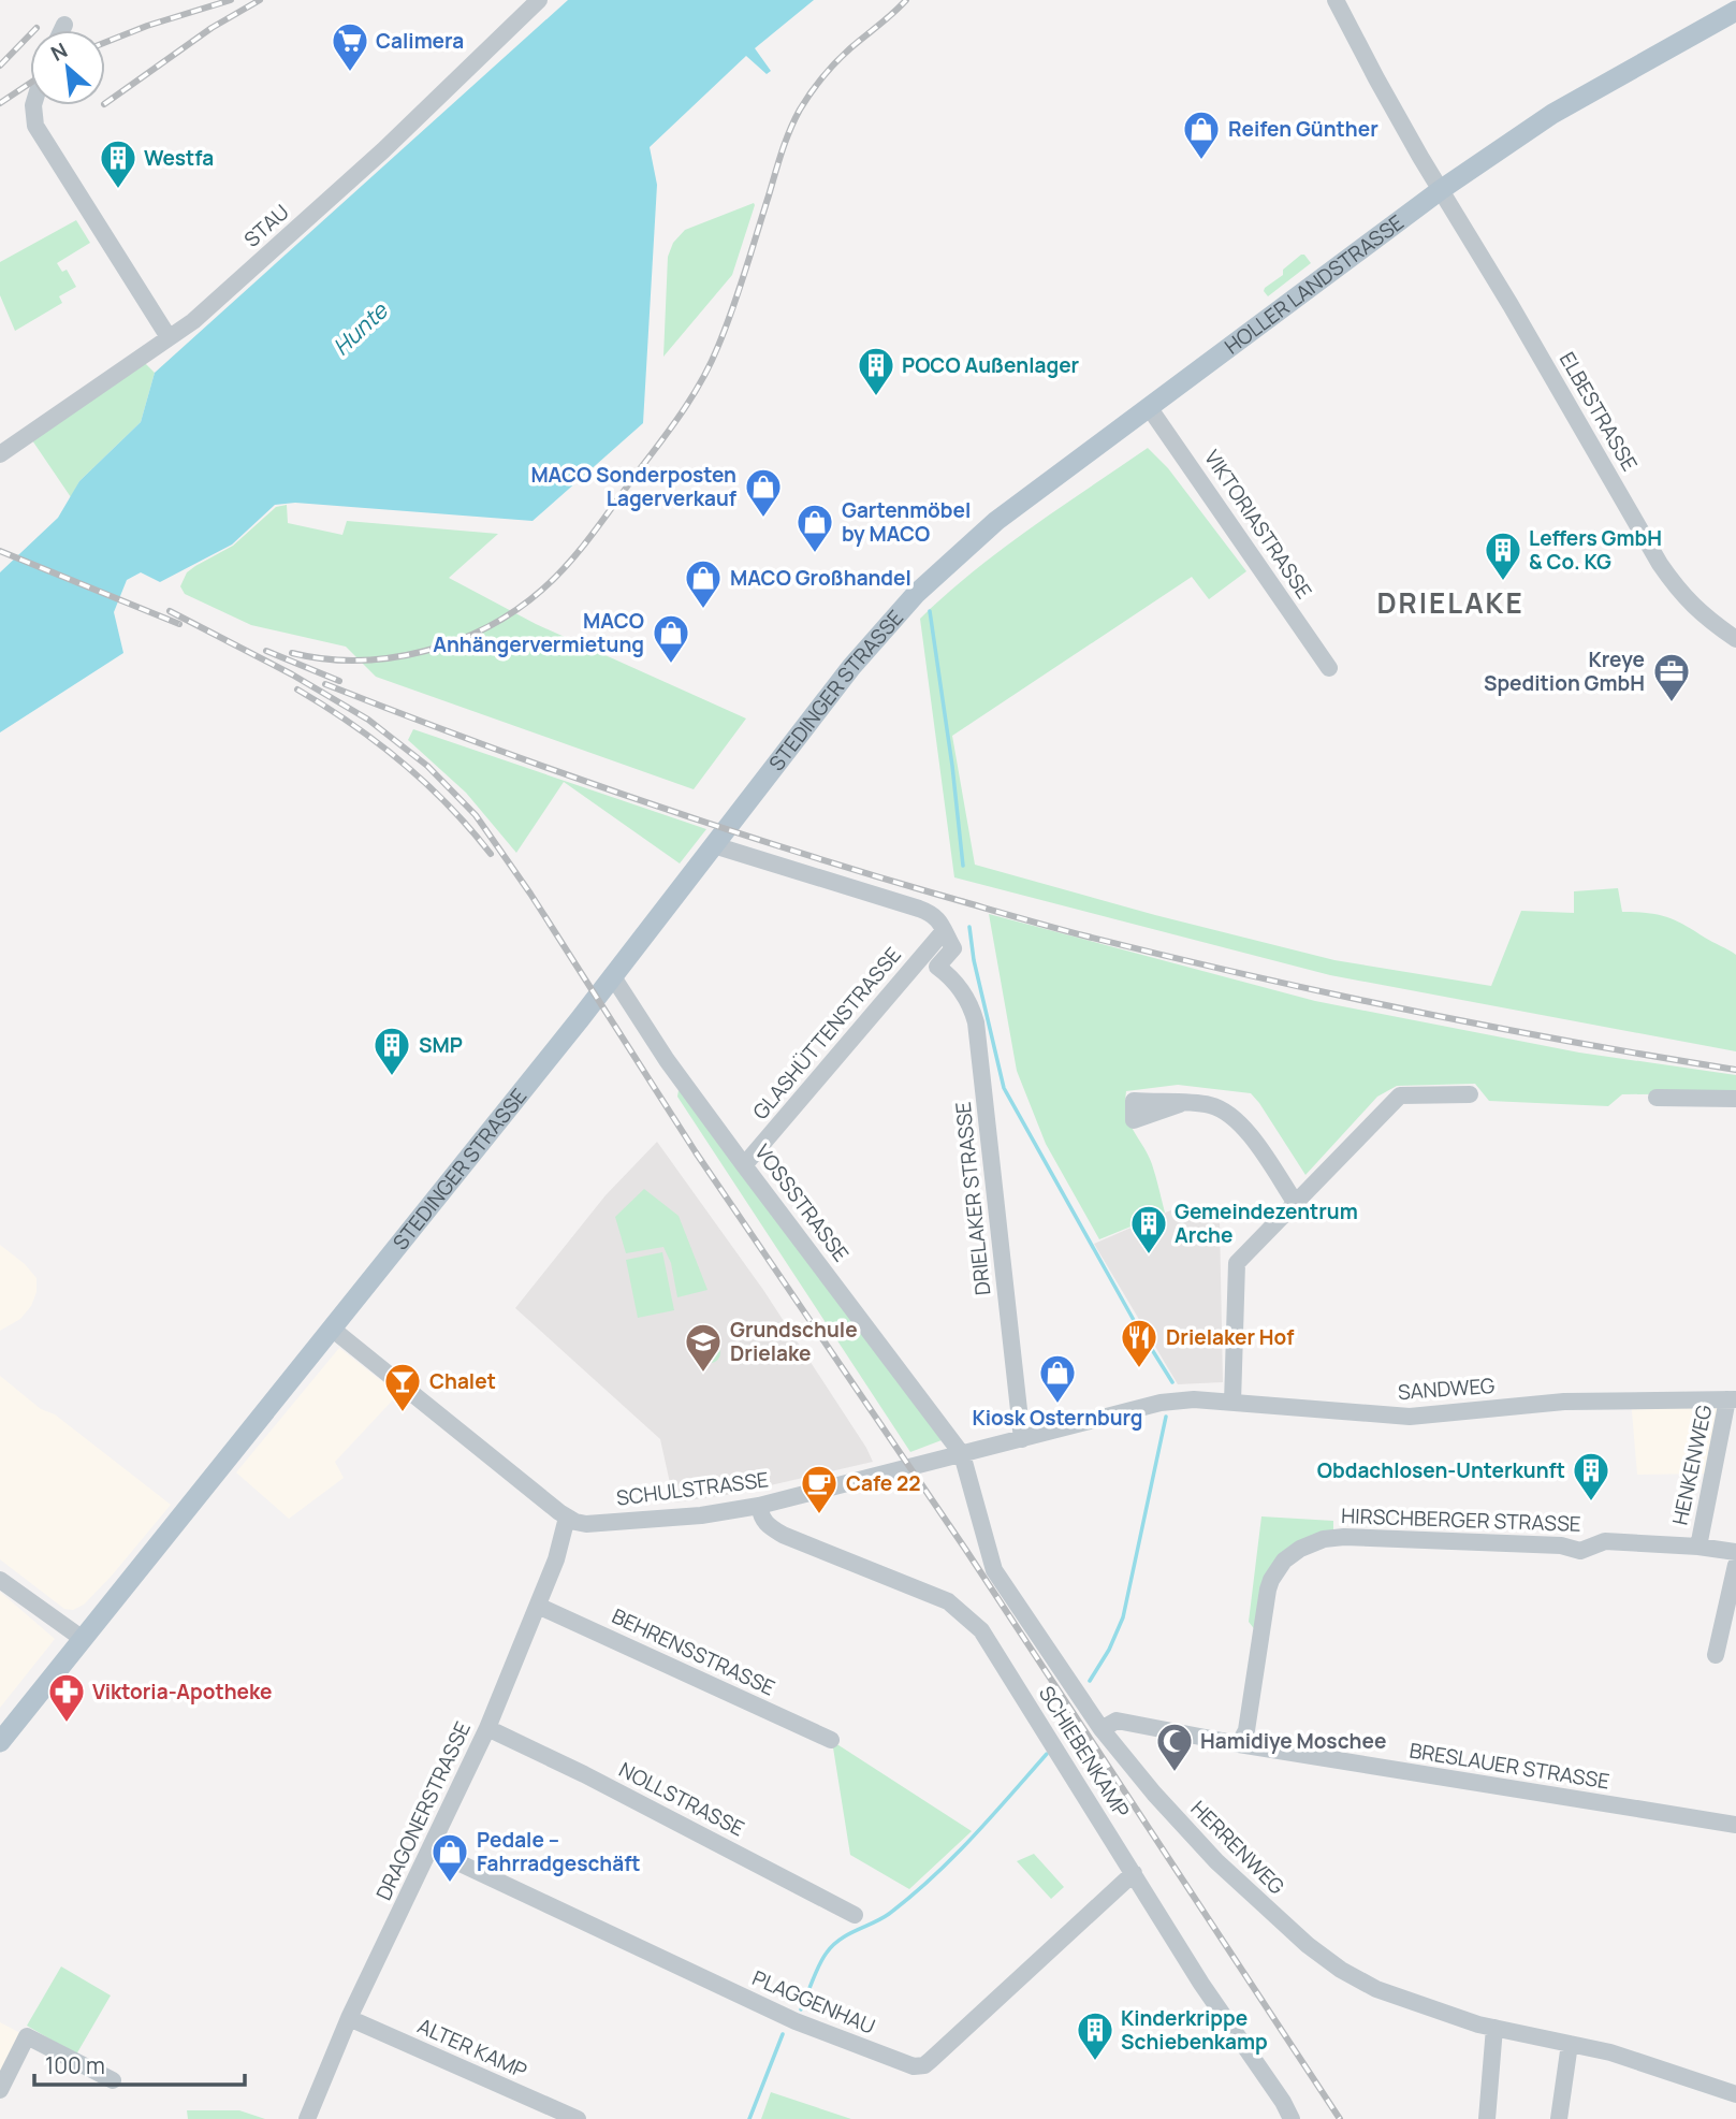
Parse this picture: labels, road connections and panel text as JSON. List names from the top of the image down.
{
  "streets": {
    "main road": ["HOLLER LANDSTRASSE", "STEDINGER STRASSE"],
    "street": [
      "STAU",
      "ELBESTRASSE",
      "VIKTORIASTRASSE",
      "GLASHÜTTENSTRASSE",
      "DRIELAKER STRASSE",
      "VOSSSTRASSE",
      "SANDWEG",
      "HENKENWEG",
      "SCHULSTRASSE",
      "HIRSCHBERGER STRASSE",
      "BEHRENSSTRASSE",
      "SCHIEBENKAMP",
      "BRESLAUER STRASSE",
      "NOLLSTRASSE",
      "DRAGONERSTRASSE",
      "HERRENWEG",
      "PLAGGENHAU",
      "ALTER KAMP"
    ]
  },
  "crossings": [
    ["HOLLER LANDSTRASSE", "ELBESTRASSE"],
    ["HOLLER LANDSTRASSE", "VIKTORIASTRASSE"],
    ["HOLLER LANDSTRASSE", "STEDINGER STRASSE"],
    ["STEDINGER STRASSE", "VOSSSTRASSE"],
    ["GLASHÜTTENSTRASSE", "DRIELAKER STRASSE"],
    ["GLASHÜTTENSTRASSE", "VOSSSTRASSE"],
    ["DRIELAKER STRASSE", "SCHULSTRASSE"],
    ["VOSSSTRASSE", "SCHULSTRASSE"],
    ["VOSSSTRASSE", "HERRENWEG"],
    ["SANDWEG", "HENKENWEG"],
    ["SANDWEG", "SCHULSTRASSE"],
    ["HENKENWEG", "HIRSCHBERGER STRASSE"],
    ["SCHULSTRASSE", "SCHIEBENKAMP"],
    ["SCHULSTRASSE", "DRAGONERSTRASSE"],
    ["SCHULSTRASSE", "HERRENWEG"],
    ["HIRSCHBERGER STRASSE", "BRESLAUER STRASSE"],
    ["BEHRENSSTRASSE", "DRAGONERSTRASSE"],
    ["SCHIEBENKAMP", "PLAGGENHAU"],
    ["BRESLAUER STRASSE", "HERRENWEG"],
    ["NOLLSTRASSE", "DRAGONERSTRASSE"],
    ["DRAGONERSTRASSE", "PLAGGENHAU"],
    ["DRAGONERSTRASSE", "ALTER KAMP"]
  ],
  "districts": ["DRIELAKE"],
  "water": ["Hunte"],
  "places": {
    "supermarket": ["Calimera"],
    "shop": [
      "Reifen Günther",
      "MACO Sonderposten Lagerverkauf",
      "Gartenmöbel by MACO",
      "MACO Großhandel",
      "MACO Anhängervermietung",
      "Kiosk Osternburg",
      "Pedale – Fahrradgeschäft"
    ],
    "building": [
      "Westfa",
      "POCO Außenlager",
      "Leffers GmbH & Co. KG",
      "SMP",
      "Gemeindezentrum Arche",
      "Obdachlosen-Unterkunft",
      "Kinderkrippe Schiebenkamp"
    ],
    "office": ["Kreye Spedition GmbH"],
    "restaurant": ["Drielaker Hof"],
    "school or university": ["Grundschule Drielake"],
    "bar": ["Chalet"],
    "cafe": ["Cafe 22"],
    "pharmacy": ["Viktoria-Apotheke"],
    "mosque": ["Hamidiye Moschee"]
  },
  "scale_bar": "100 m",
  "north": "top left"
}
